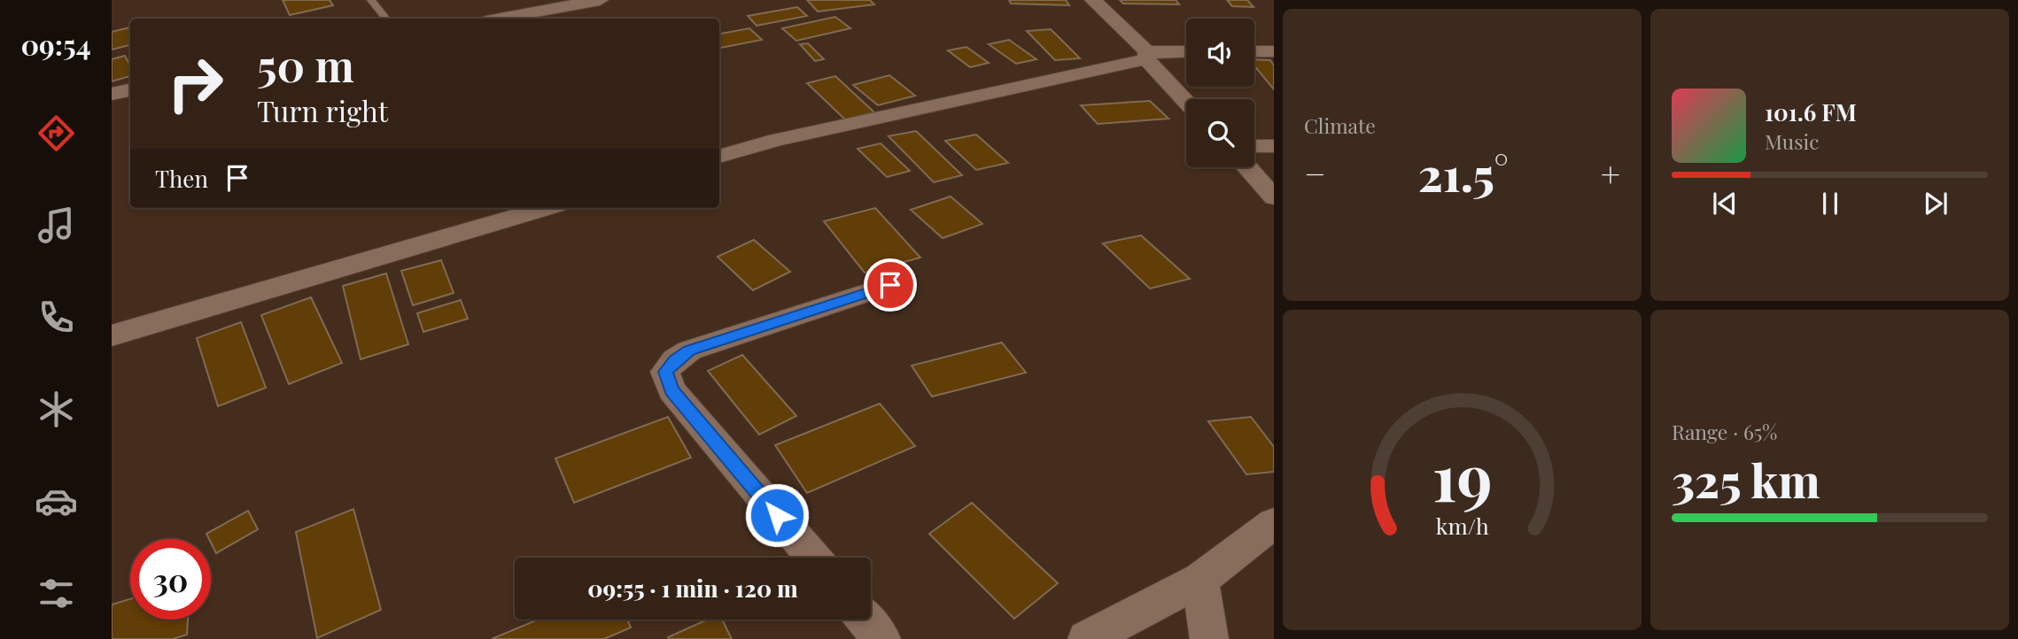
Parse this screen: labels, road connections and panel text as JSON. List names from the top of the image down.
{
  "page": {
    "tabs": "09:54",
    "tile": [
      "Climate",
      ["Range · 65%", "325 km"]
    ],
    "turn": ["50 m", "Turn right"],
    "song": ["101.6 FM", "Music"],
    "heat": ["−", "21.5°", "+"],
    "then": "Then",
    "limit": "30",
    "trip": "09:55 · 1 min · 120 m",
    "gauge": ["19", "km/h"]
  }
}
